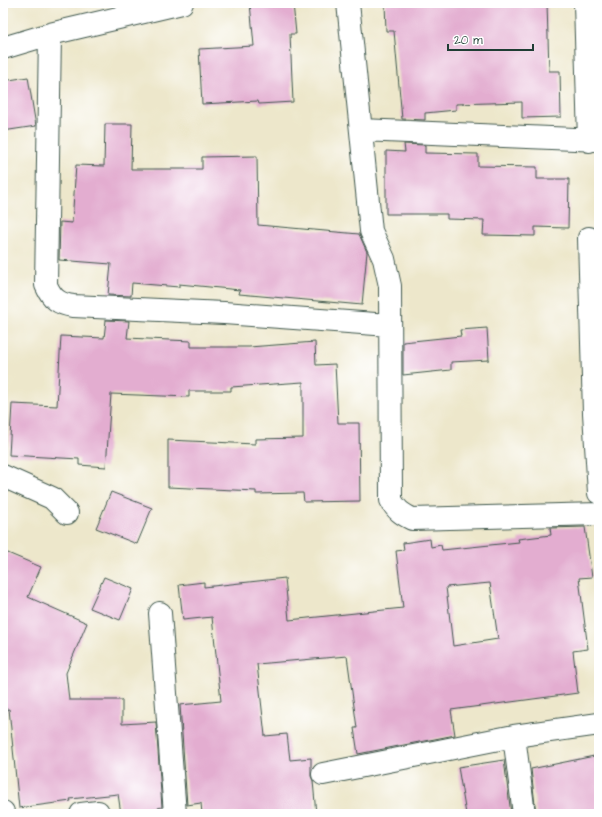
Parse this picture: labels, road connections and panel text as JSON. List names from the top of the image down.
{
  "scale_bar": "20 m"
}
